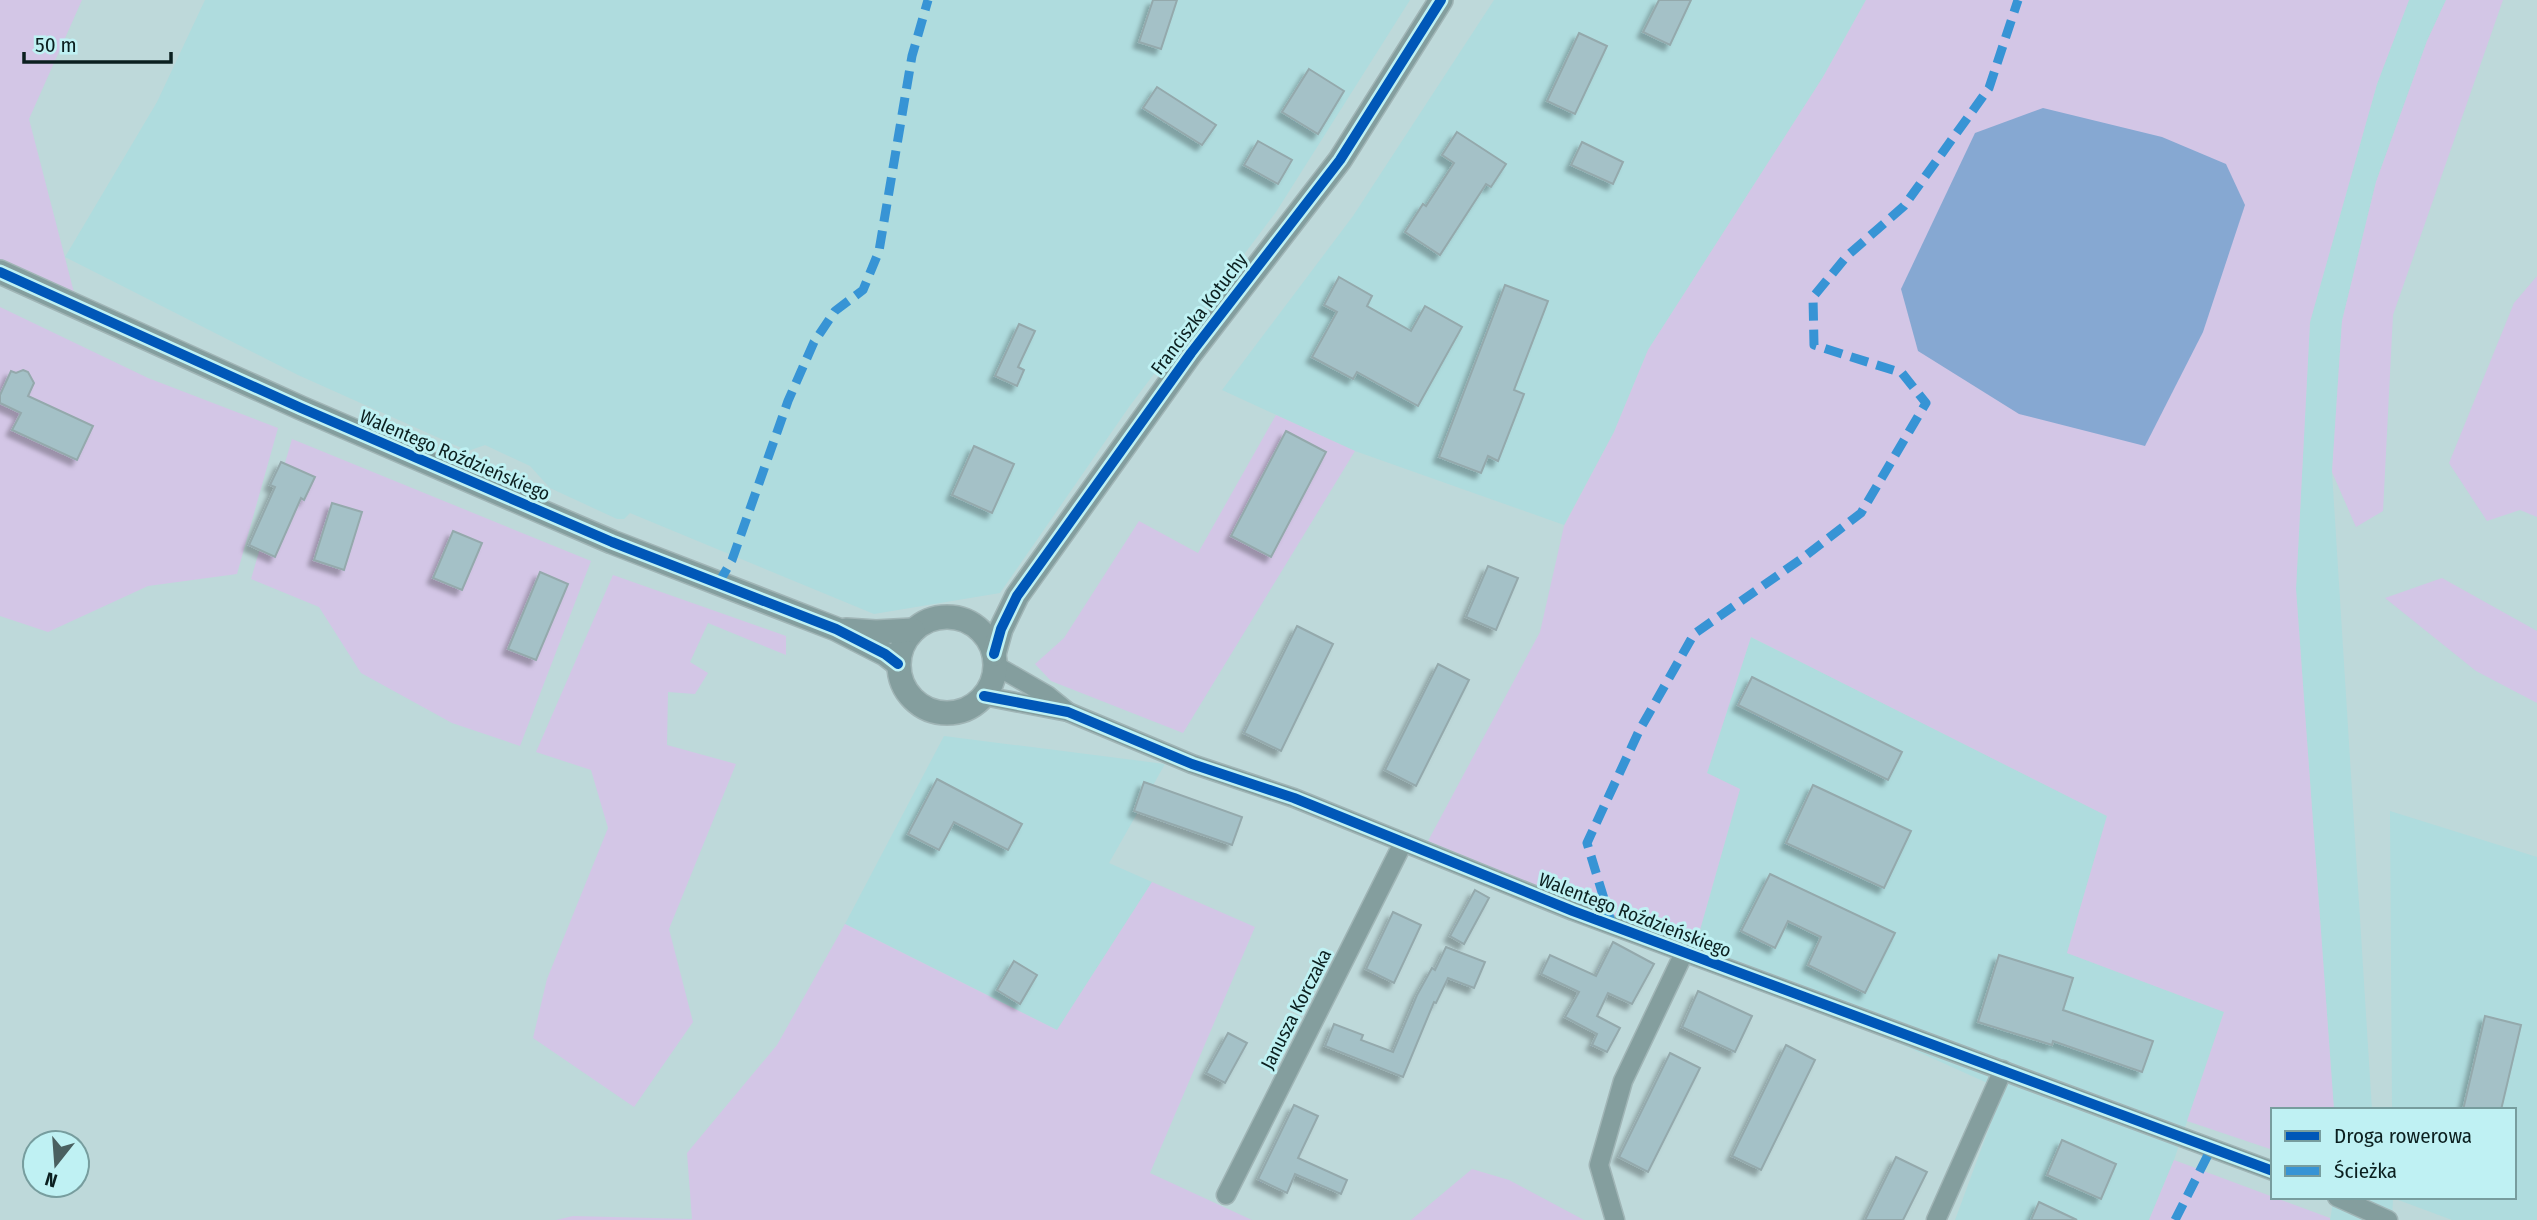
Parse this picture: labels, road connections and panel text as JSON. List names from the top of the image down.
{
  "streets": {
    "street": ["Franciszka Kotuchy", "Walentego Roździeńskiego", "Janusza Korczaka"]
  },
  "crossings": [
    ["Franciszka Kotuchy", "Walentego Roździeńskiego"],
    ["Walentego Roździeńskiego", "Janusza Korczaka"]
  ],
  "legend": ["Droga rowerowa", "Ścieżka"],
  "scale_bar": "50 m",
  "north": "bottom"
}
